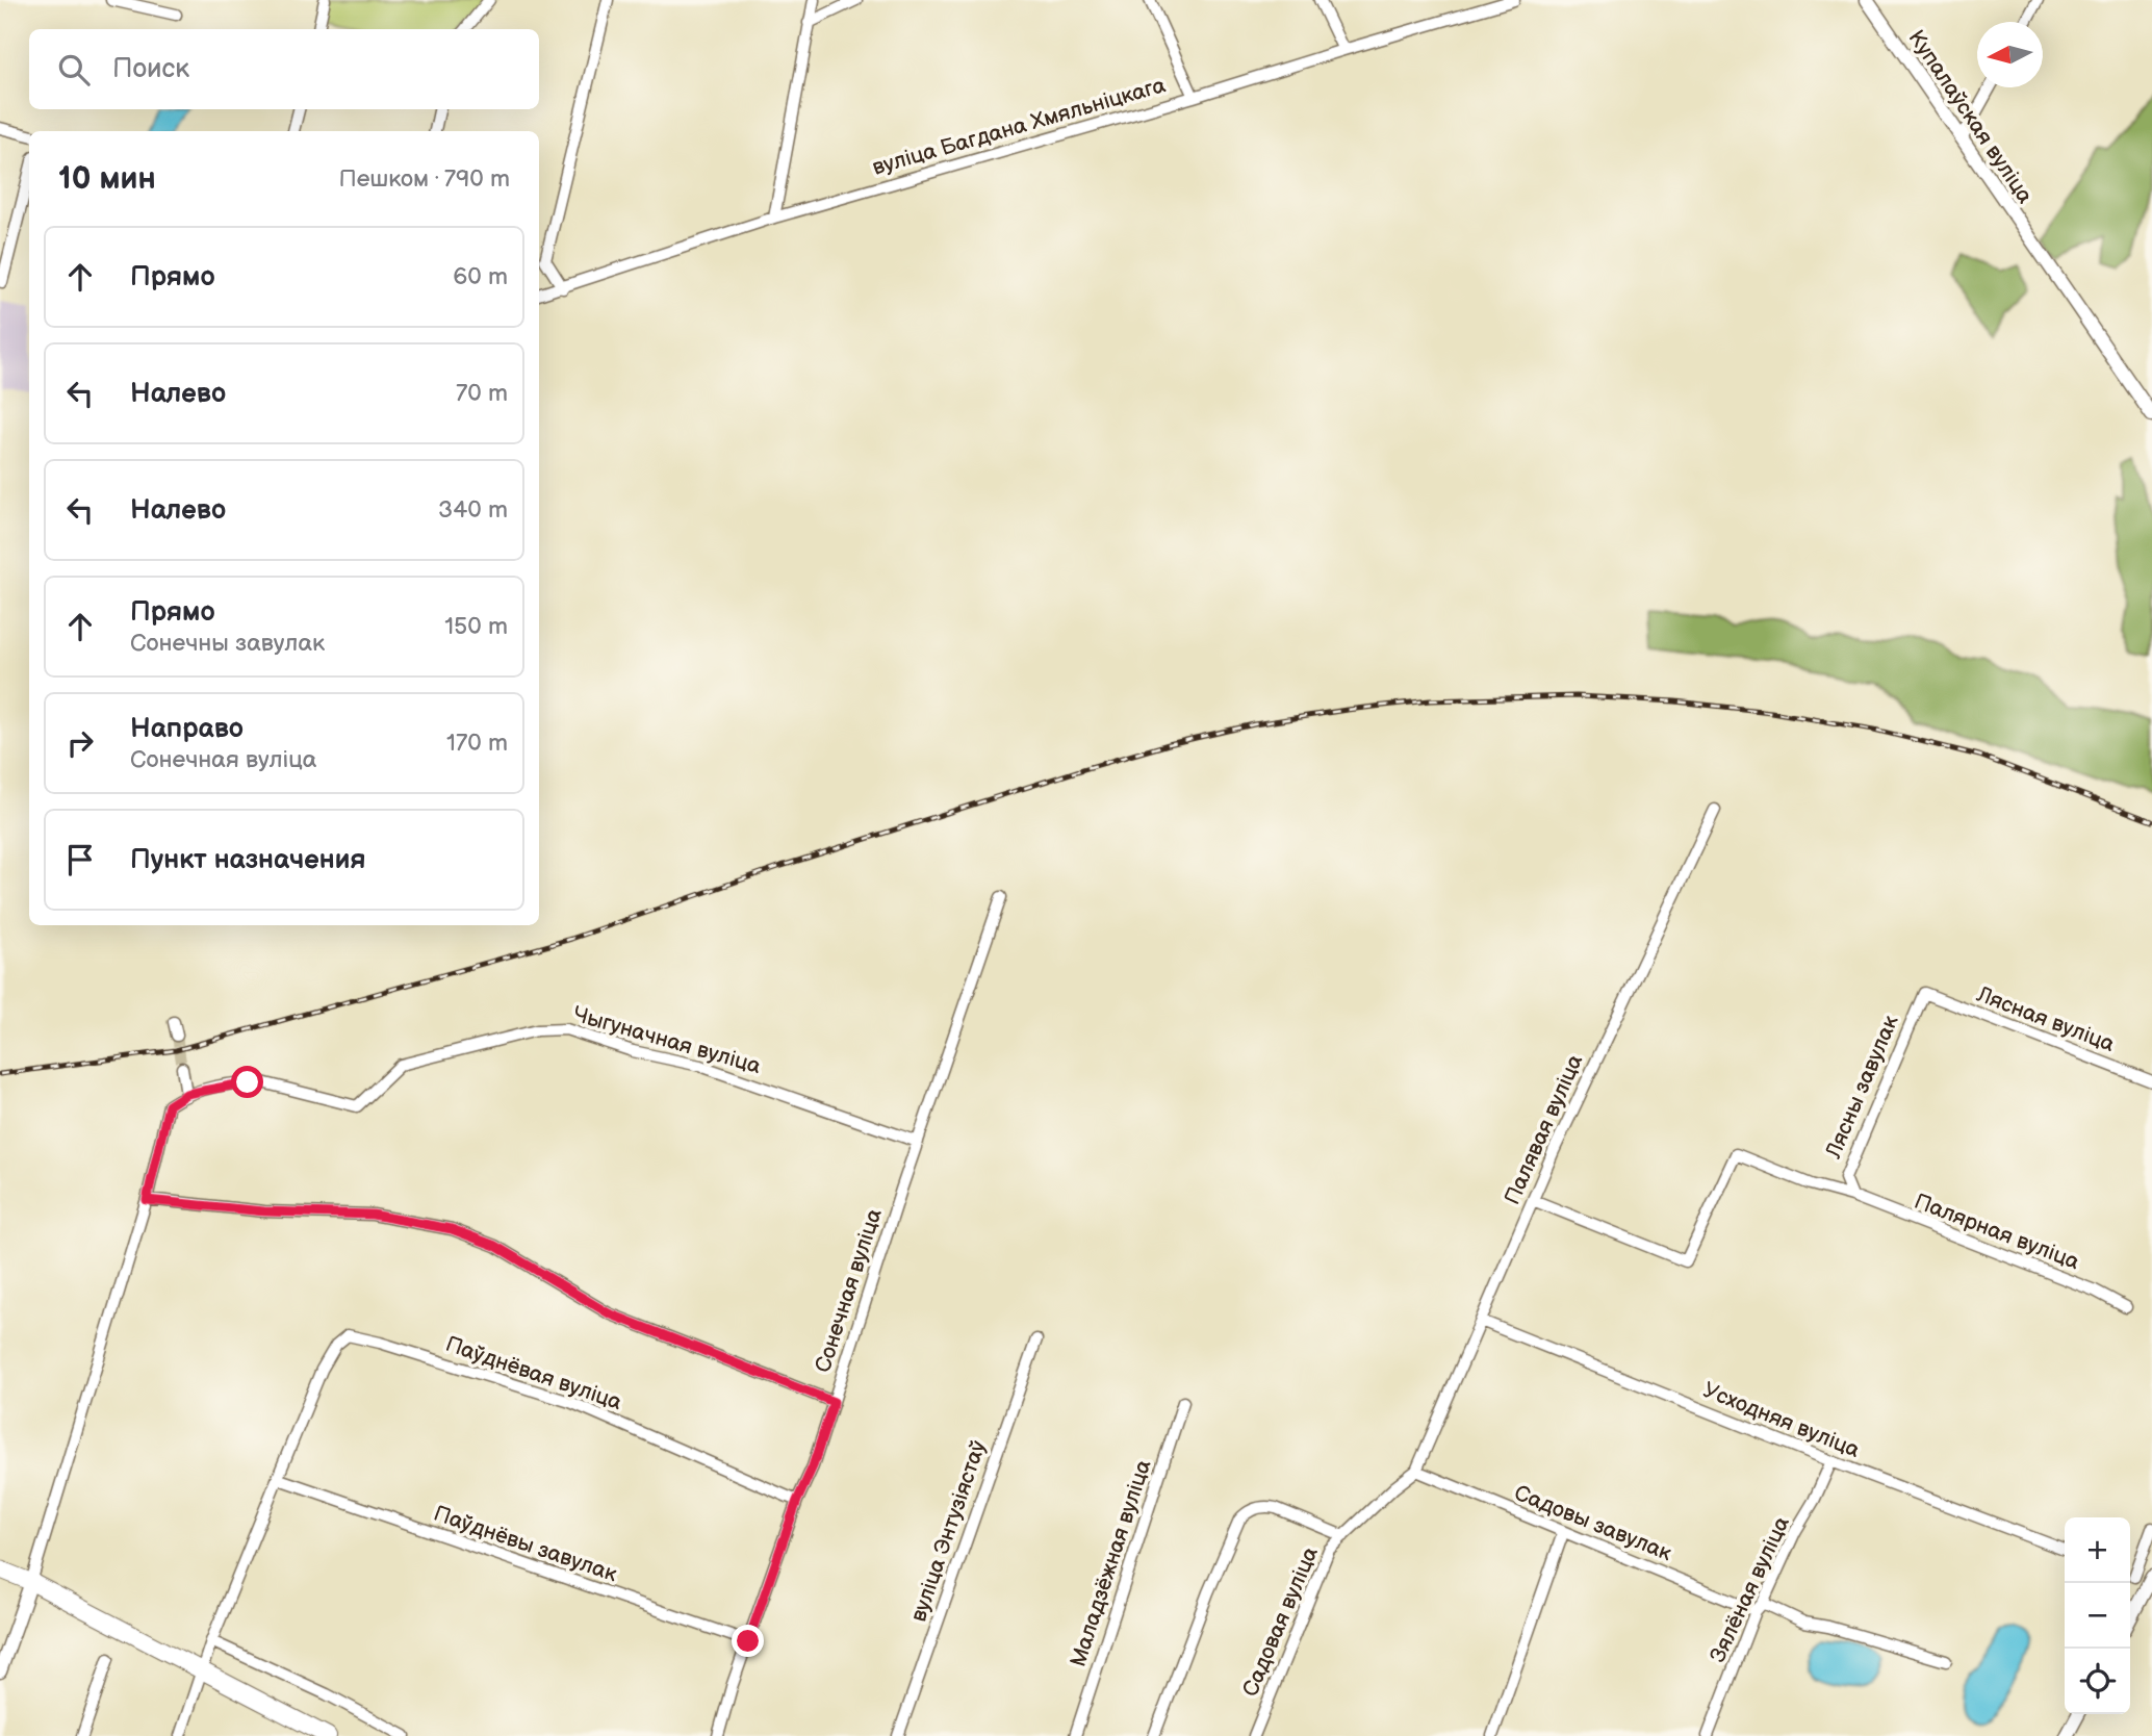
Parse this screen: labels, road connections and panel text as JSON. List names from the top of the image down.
{
  "streets": {
    "street": [
      "Купалаўская вуліца",
      "вуліца Багдана Хмяльніцкага",
      "Лясная вуліца",
      "Чыгуначная вуліца",
      "Лясны завулак",
      "Палявая вуліца",
      "Палярная вуліца",
      "Сонечная вуліца",
      "Паўднёвая вуліца",
      "Усходняя вуліца",
      "Садовы завулак",
      "вуліца Энтузіястаў",
      "Паўднёвы завулак",
      "Маладзёжная вуліца",
      "Зялёная вуліца",
      "Садовая вуліца"
    ]
  },
  "crossings": [
    ["Лясная вуліца", "Лясны завулак"],
    ["Чыгуначная вуліца", "Сонечная вуліца"],
    ["Лясны завулак", "Палярная вуліца"],
    ["Палявая вуліца", "Палярная вуліца"],
    ["Палявая вуліца", "Усходняя вуліца"],
    ["Палявая вуліца", "Садовы завулак"],
    ["Палявая вуліца", "Садовая вуліца"],
    ["Сонечная вуліца", "Паўднёвая вуліца"],
    ["Сонечная вуліца", "Паўднёвы завулак"],
    ["Паўднёвая вуліца", "Паўднёвы завулак"],
    ["Усходняя вуліца", "Зялёная вуліца"],
    ["Садовы завулак", "Зялёная вуліца"],
    ["Садовы завулак", "Садовая вуліца"]
  ],
  "north": "left",
  "page": {
    "search": "Поиск",
    "heading": ["10 мин", "Пешком · 790 m"],
    "list": [
      ["Прямо", "60 m"],
      ["Налево", "70 m"],
      ["Налево", "340 m"],
      ["Прямо", "Сонечны завулак", "150 m"],
      ["Направо", "Сонечная вуліца", "170 m"],
      "Пункт назначения"
    ],
    "map_buttons": ["+", "−"]
  }
}
